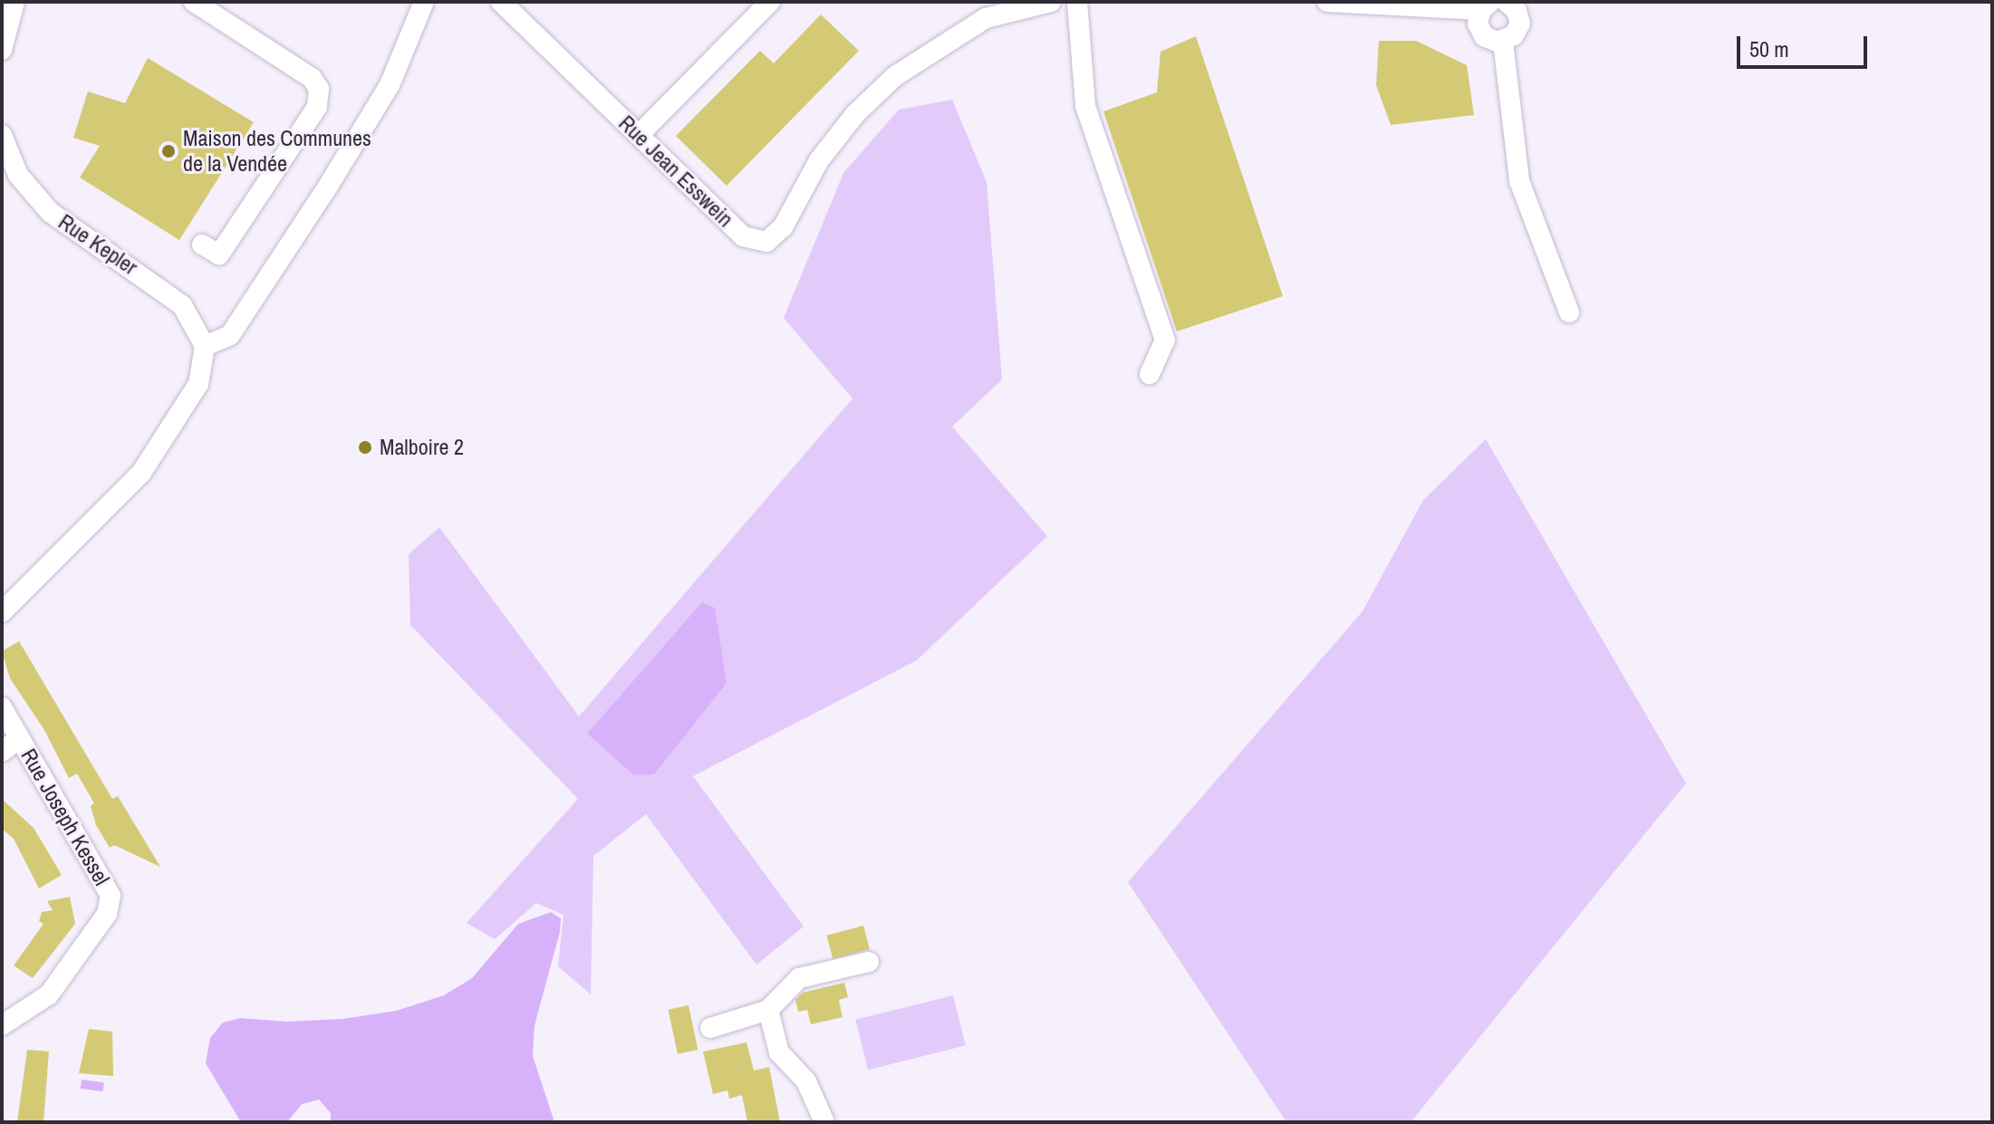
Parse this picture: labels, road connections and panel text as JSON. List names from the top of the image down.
{
  "streets": {
    "street": ["Rue Jean Esswein", "Rue Kepler", "Rue Joseph Kessel"]
  },
  "places": ["Maison des Communes de la Vendée", "Malboire 2"],
  "scale_bar": "50 m"
}
